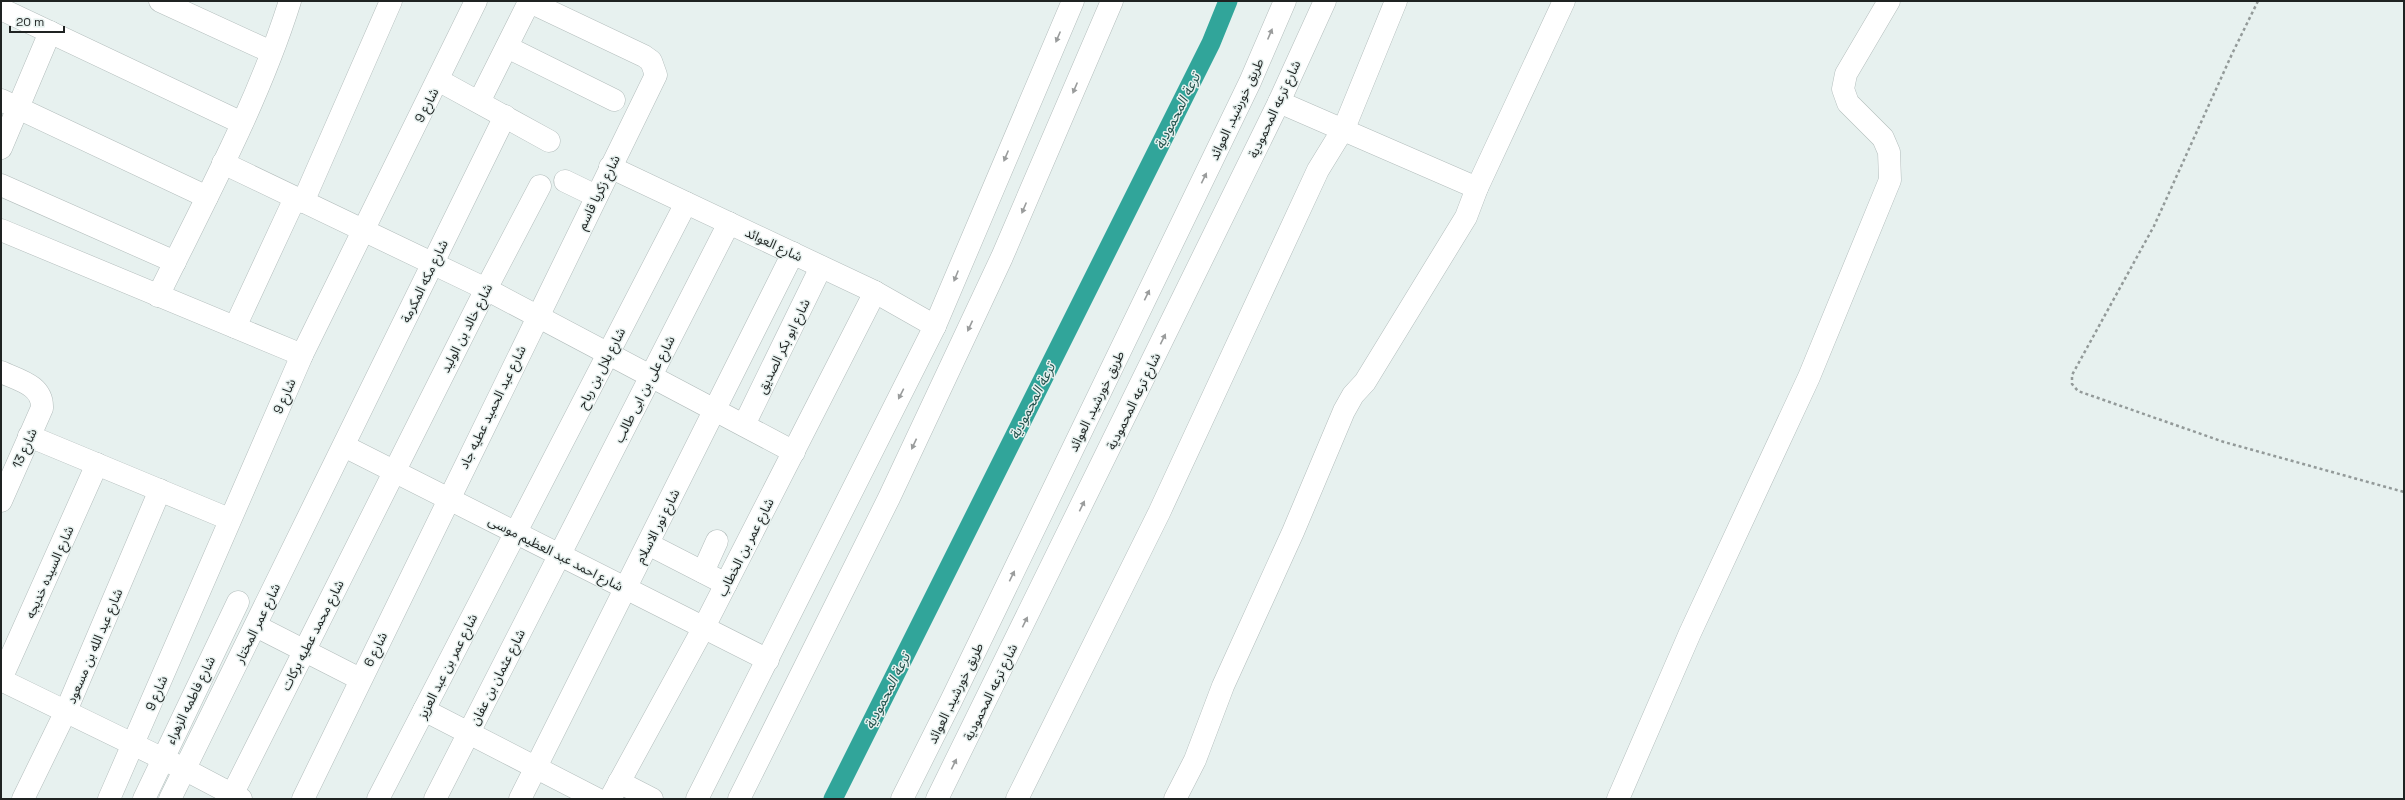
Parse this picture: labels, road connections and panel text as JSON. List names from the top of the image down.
{
  "streets": {
    "street": [
      "شارع 9",
      "طريق خورشيد, العوائد",
      "شارع ترعه المحمودية",
      "شارع زكريا قاسم",
      "شارع العوائد",
      "شارع مكه المكرمة",
      "شارع خالد بن الوليد",
      "شارع ابو بكر الصديق",
      "شارع بلال بن رباح",
      "شارع على بن ابى طالب",
      "شارع عبد الحميد عطيه جاد",
      "شارع 13",
      "شارع نور الاسلام",
      "شارع عمر بن الخطاب",
      "شارع احمد عبد العظيم موسى",
      "شارع السيده خديجه",
      "شارع عمر المختار",
      "شارع محمد عطيه بركات",
      "شارع عبد الله بن مسعود",
      "شارع 6",
      "شارع عمر بن عبد العزيز",
      "شارع عثمان بن عفان",
      "شارع فاطمه الزهراء"
    ]
  },
  "crossings": [
    ["شارع زكريا قاسم", "شارع العوائد"],
    ["شارع زكريا قاسم", "شارع عبد الحميد عطيه جاد"],
    ["شارع العوائد", "شارع ابو بكر الصديق"],
    ["شارع العوائد", "شارع بلال بن رباح"],
    ["شارع العوائد", "شارع على بن ابى طالب"],
    ["شارع العوائد", "شارع نور الاسلام"],
    ["شارع العوائد", "شارع عمر بن الخطاب"],
    ["شارع مكه المكرمة", "شارع احمد عبد العظيم موسى"],
    ["شارع مكه المكرمة", "شارع عمر المختار"],
    ["شارع خالد بن الوليد", "شارع احمد عبد العظيم موسى"],
    ["شارع خالد بن الوليد", "شارع محمد عطيه بركات"],
    ["شارع بلال بن رباح", "شارع احمد عبد العظيم موسى"],
    ["شارع بلال بن رباح", "شارع عمر بن عبد العزيز"],
    ["شارع على بن ابى طالب", "شارع احمد عبد العظيم موسى"],
    ["شارع على بن ابى طالب", "شارع عثمان بن عفان"],
    ["شارع عبد الحميد عطيه جاد", "شارع احمد عبد العظيم موسى"],
    ["شارع عبد الحميد عطيه جاد", "شارع 6"],
    ["شارع نور الاسلام", "شارع احمد عبد العظيم موسى"],
    ["شارع عمر بن الخطاب", "شارع احمد عبد العظيم موسى"],
    ["شارع احمد عبد العظيم موسى", "شارع عمر المختار"],
    ["شارع احمد عبد العظيم موسى", "شارع محمد عطيه بركات"],
    ["شارع احمد عبد العظيم موسى", "شارع 6"],
    ["شارع احمد عبد العظيم موسى", "شارع عمر بن عبد العزيز"],
    ["شارع احمد عبد العظيم موسى", "شارع عثمان بن عفان"]
  ],
  "water": ["ترعة المحمودية"],
  "scale_bar": "20 m"
}
